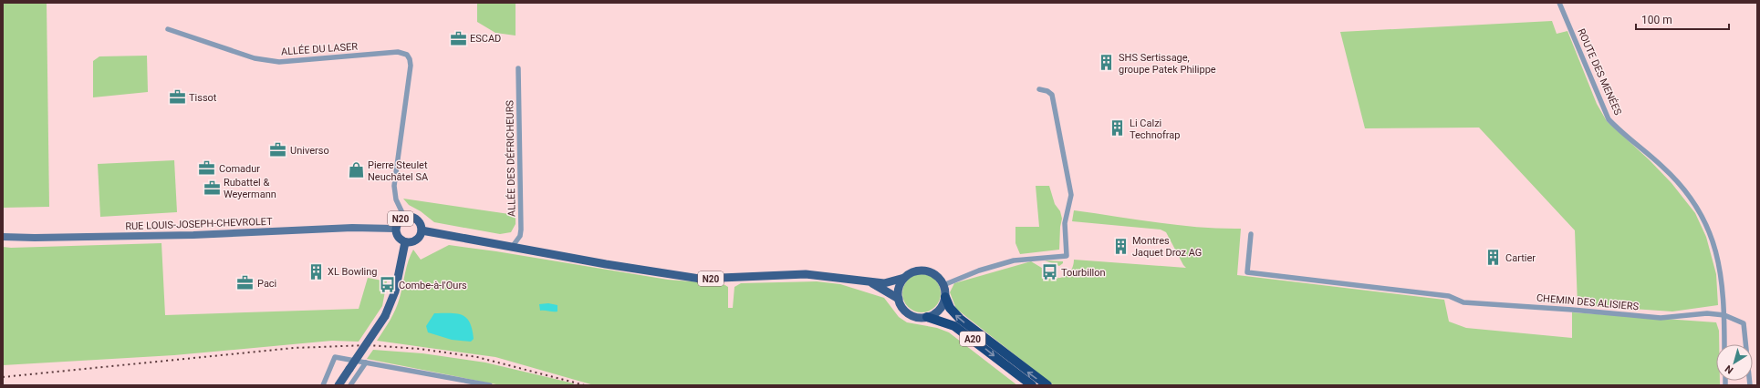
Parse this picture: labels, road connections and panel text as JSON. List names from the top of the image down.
{
  "streets": {
    "highway": ["A20"],
    "main road": ["N20", "RUE LOUIS-JOSEPH-CHEVROLET"],
    "street": [
      "ALLÉE DU LASER",
      "ROUTE DES MENÉES",
      "ALLÉE DES DÉFRICHEURS",
      "CHEMIN DES ALISIERS"
    ]
  },
  "crossings": [
    ["ALLÉE DU LASER", "N20"],
    ["ALLÉE DU LASER", "RUE LOUIS-JOSEPH-CHEVROLET"],
    ["ROUTE DES MENÉES", "CHEMIN DES ALISIERS"],
    ["ALLÉE DES DÉFRICHEURS", "N20"],
    ["N20", "RUE LOUIS-JOSEPH-CHEVROLET"],
    ["N20", "A20"]
  ],
  "places": {
    "office": [
      "ESCAD",
      "Tissot",
      "Universo",
      "Comadur",
      "Rubattel & Weyermann",
      "Paci"
    ],
    "building": [
      "SHS Sertissage, groupe Patek Philippe",
      "Li Calzi Technofrap",
      "Montres Jaquet Droz AG",
      "Cartier",
      "XL Bowling"
    ],
    "shop": ["Pierre Steulet Neuchâtel SA"],
    "bus stop": ["Tourbillon", "Combe-à-l'Ours"]
  },
  "scale_bar": "100 m",
  "north": "bottom left"
}
